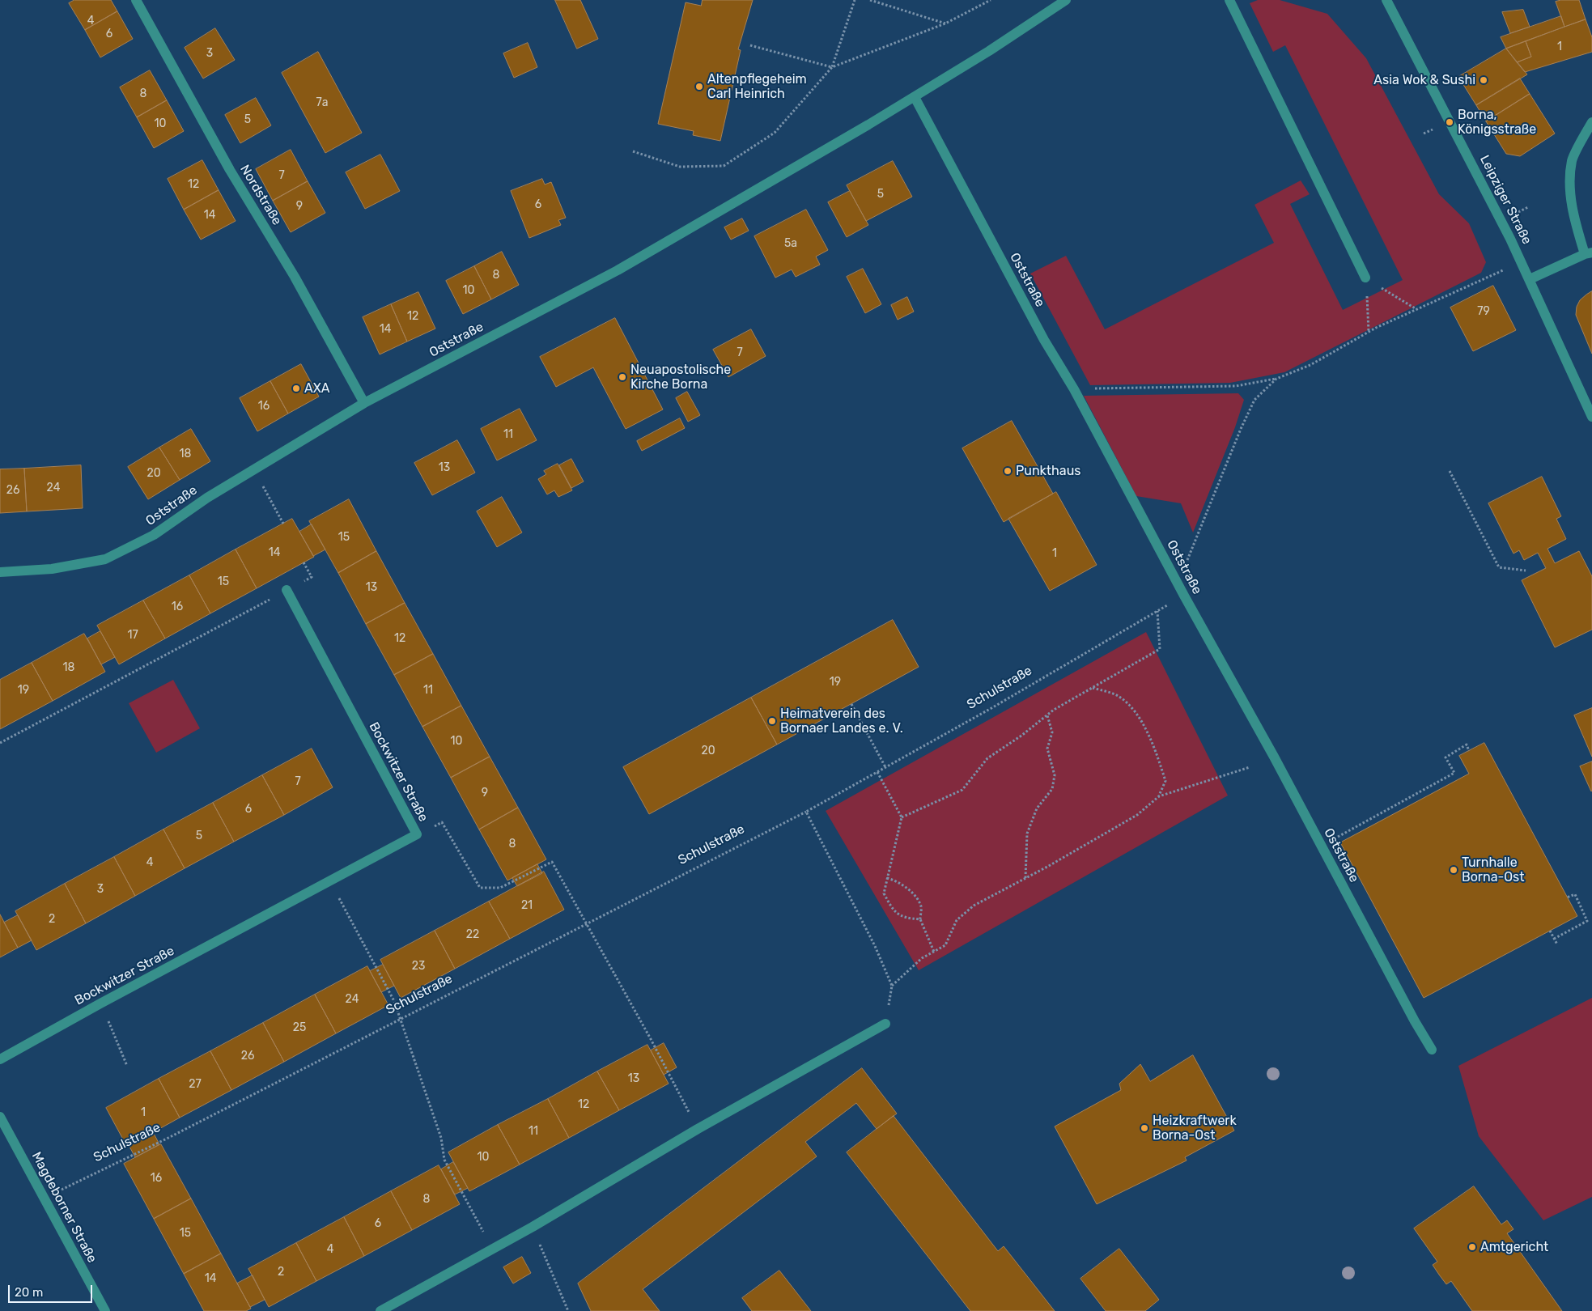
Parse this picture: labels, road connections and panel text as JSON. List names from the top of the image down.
{
  "streets": {
    "street": [
      "Nordstraße",
      "Leipziger Straße",
      "Oststraße",
      "Bockwitzer Straße",
      "Magdeborner Straße"
    ],
    "path": ["Schulstraße"]
  },
  "crossings": [
    ["Nordstraße", "Oststraße"],
    ["Oststraße", "Schulstraße"],
    ["Schulstraße", "Magdeborner Straße"]
  ],
  "places": [
    "Asia Wok & Sushi",
    "Altenpflegeheim Carl Heinrich",
    "Borna, Königsstraße",
    "Neuapostolische Kirche Borna",
    "AXA",
    "Punkthaus",
    "Heimatverein des Bornaer Landes e. V.",
    "Turnhalle Borna-Ost",
    "Heizkraftwerk Borna-Ost",
    "Amtgericht"
  ],
  "house_numbers": [
    "4",
    "6",
    "1",
    "3",
    "8",
    "7a",
    "5",
    "10",
    "7",
    "12",
    "5",
    "6",
    "9",
    "14",
    "5a",
    "8",
    "10",
    "79",
    "12",
    "14",
    "7",
    "16",
    "11",
    "18",
    "13",
    "20",
    "24",
    "26",
    "15",
    "14",
    "1",
    "15",
    "13",
    "16",
    "17",
    "12",
    "18",
    "19",
    "19",
    "11",
    "10",
    "20",
    "7",
    "9",
    "6",
    "5",
    "8",
    "4",
    "3",
    "21",
    "2",
    "22",
    "23",
    "24",
    "25",
    "26",
    "13",
    "27",
    "12",
    "1",
    "11",
    "10",
    "16",
    "8",
    "6",
    "15",
    "4",
    "2",
    "14"
  ],
  "scale_bar": "20 m"
}
